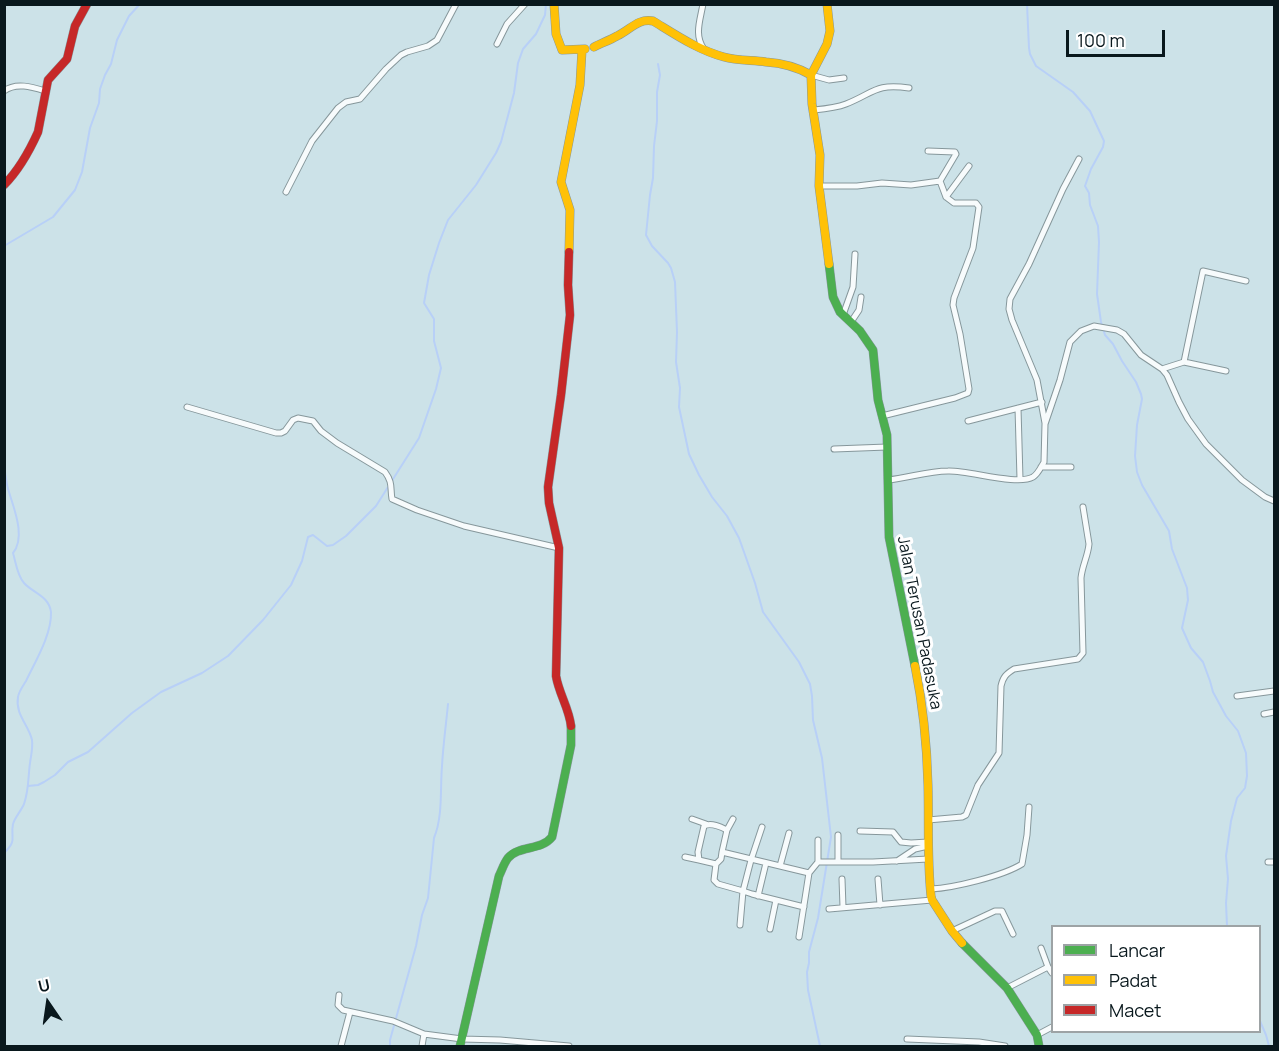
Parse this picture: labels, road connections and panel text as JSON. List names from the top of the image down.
{
  "streets": {
    "street": ["Jalan Terusan Padasuka"]
  },
  "legend": ["Lancar", "Padat", "Macet"],
  "scale_bar": "100 m",
  "north": "top"
}
